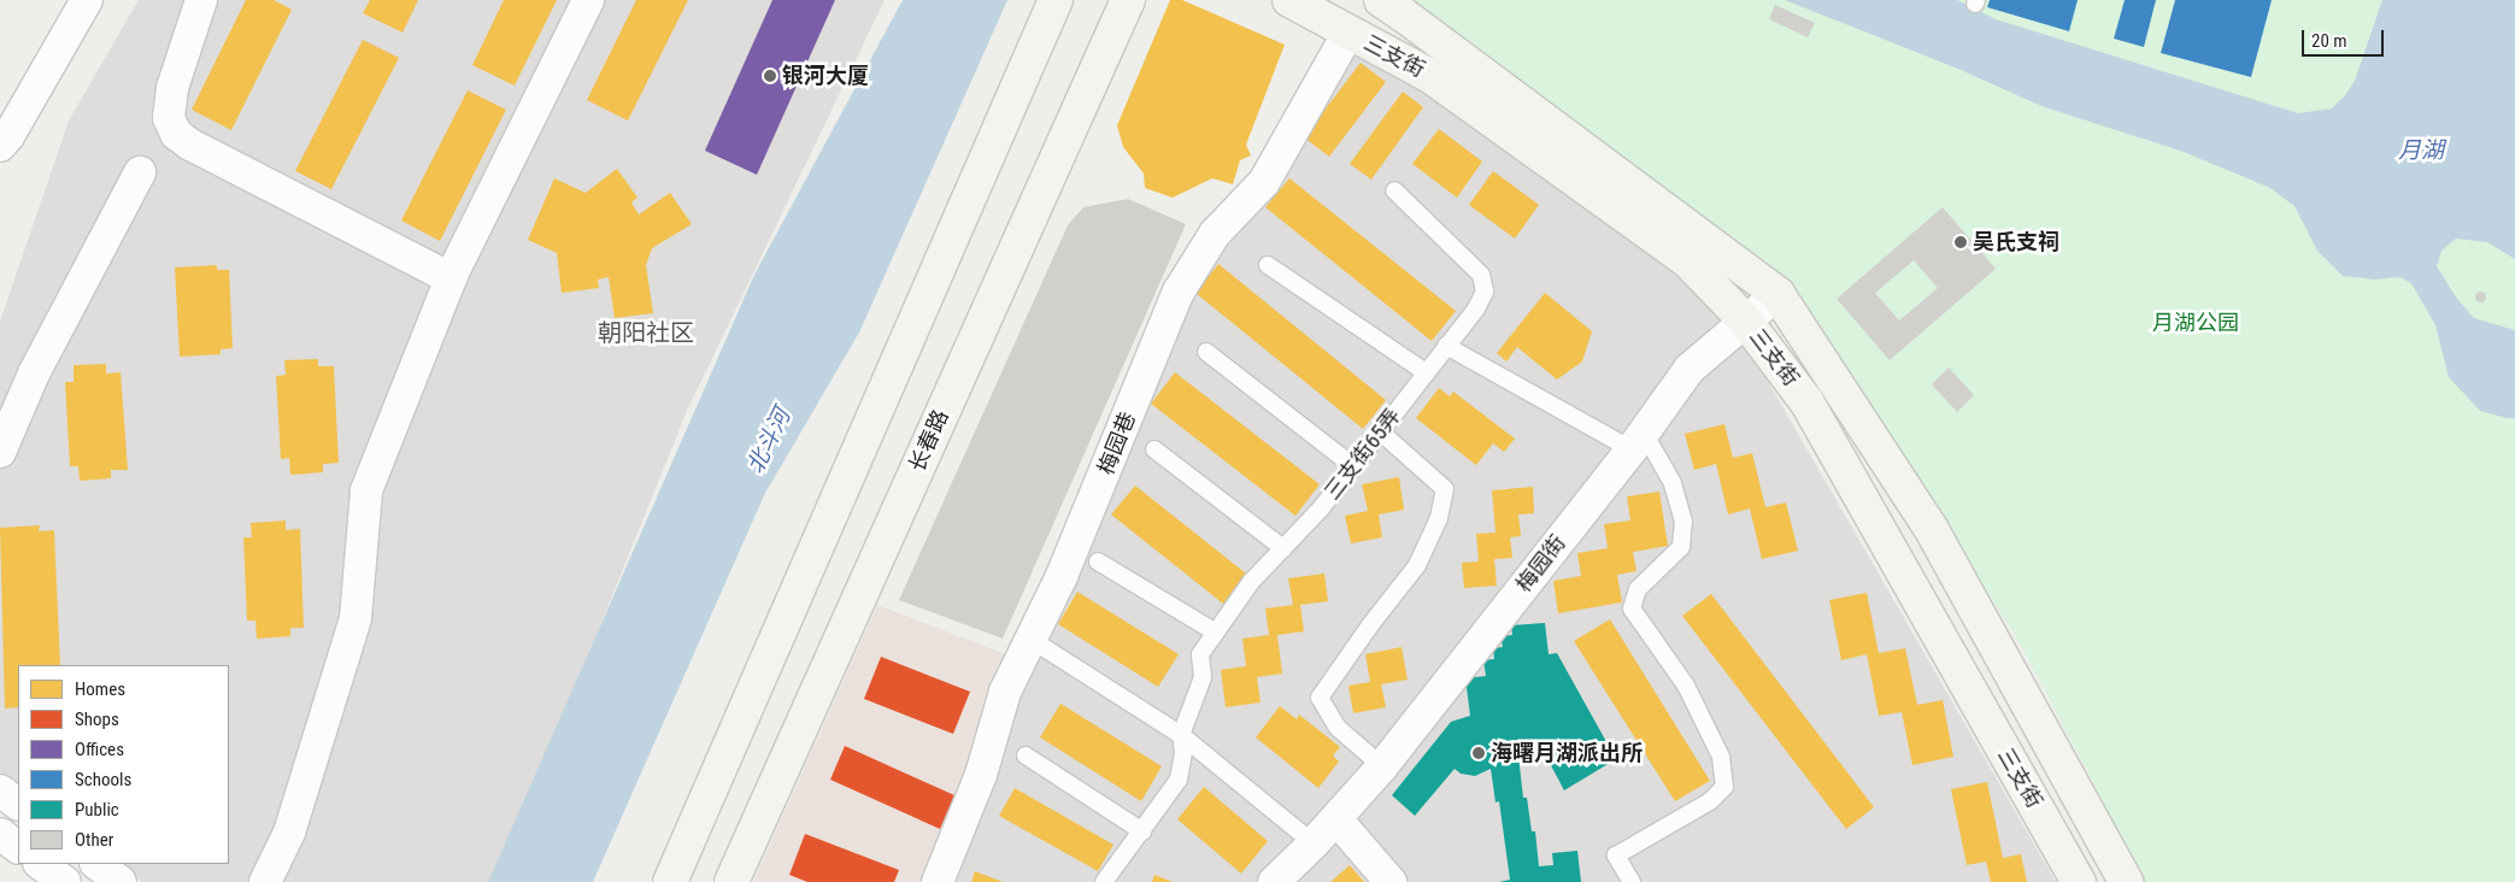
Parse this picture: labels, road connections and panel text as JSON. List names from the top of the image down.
{
  "streets": {
    "main road": ["三支街", "长春路"],
    "street": ["梅园巷", "梅园街"],
    "lane": ["三支街65弄"]
  },
  "crossings": [
    ["三支街", "梅园巷"],
    ["三支街", "梅园街"]
  ],
  "districts": ["朝阳社区"],
  "water": ["月湖", "北斗河"],
  "parks": ["月湖公园"],
  "places": ["银河大厦", "吴氏支祠", "海曙月湖派出所"],
  "legend": [
    "Homes",
    "Shops",
    "Offices",
    "Schools",
    "Public",
    "Other"
  ],
  "scale_bar": "20 m"
}
